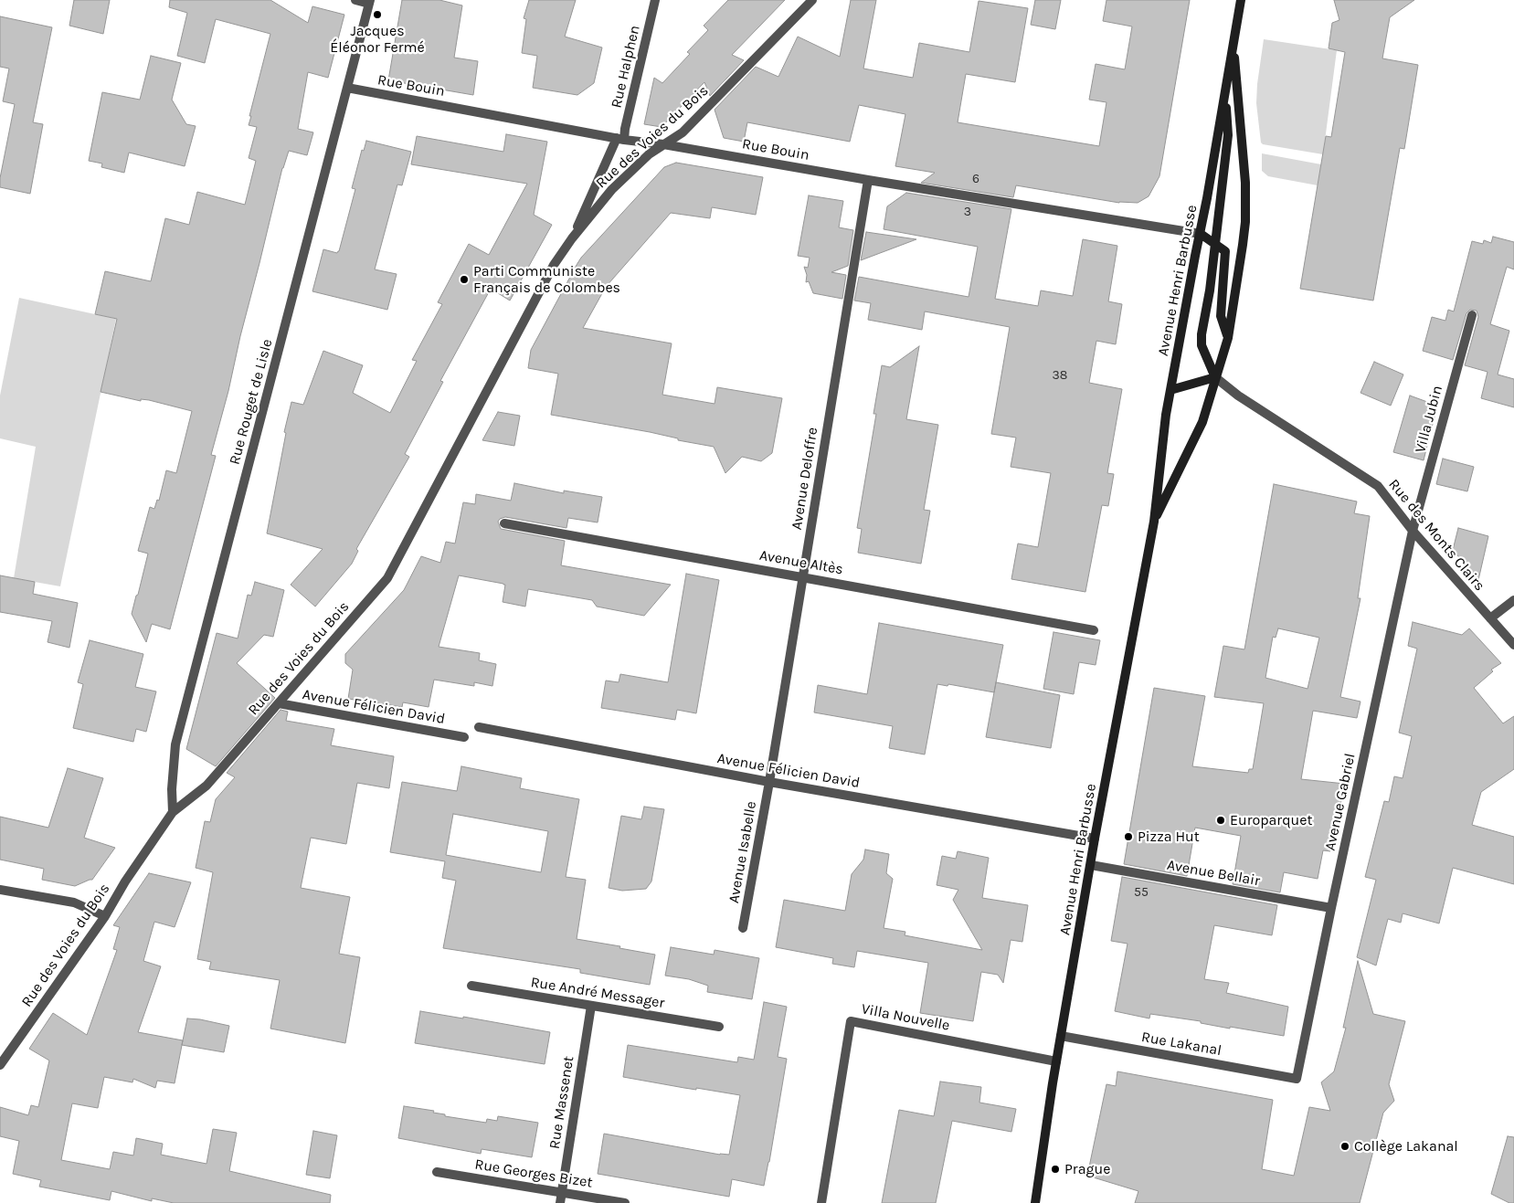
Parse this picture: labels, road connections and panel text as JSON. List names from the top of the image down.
{
  "streets": {
    "main road": ["Avenue Henri Barbusse"],
    "street": [
      "Rue Halphen",
      "Rue Bouin",
      "Rue des Voies du Bois",
      "Rue Rouget de Lisle",
      "Villa Jubin",
      "Avenue Deloffre",
      "Rue des Monts Clairs",
      "Avenue Altès",
      "Avenue Félicien David",
      "Avenue Gabriel",
      "Avenue Isabelle",
      "Avenue Bellair",
      "Rue André Messager",
      "Villa Nouvelle",
      "Rue Lakanal",
      "Rue Massenet",
      "Rue Georges Bizet"
    ]
  },
  "crossings": [
    ["Rue Halphen", "Rue Bouin"],
    ["Rue Halphen", "Rue des Voies du Bois"],
    ["Rue Bouin", "Rue des Voies du Bois"],
    ["Rue Bouin", "Avenue Henri Barbusse"],
    ["Rue Bouin", "Rue Rouget de Lisle"],
    ["Rue Bouin", "Avenue Deloffre"],
    ["Rue des Voies du Bois", "Rue Rouget de Lisle"],
    ["Rue des Voies du Bois", "Avenue Félicien David"],
    ["Avenue Henri Barbusse", "Rue des Monts Clairs"],
    ["Avenue Henri Barbusse", "Avenue Félicien David"],
    ["Avenue Henri Barbusse", "Avenue Bellair"],
    ["Avenue Henri Barbusse", "Villa Nouvelle"],
    ["Avenue Henri Barbusse", "Rue Lakanal"],
    ["Villa Jubin", "Rue des Monts Clairs"],
    ["Villa Jubin", "Avenue Gabriel"],
    ["Avenue Deloffre", "Avenue Altès"],
    ["Avenue Deloffre", "Avenue Félicien David"],
    ["Avenue Deloffre", "Avenue Isabelle"],
    ["Rue des Monts Clairs", "Avenue Gabriel"],
    ["Avenue Félicien David", "Avenue Isabelle"],
    ["Avenue Gabriel", "Avenue Bellair"],
    ["Avenue Gabriel", "Rue Lakanal"],
    ["Rue André Messager", "Rue Massenet"],
    ["Rue Massenet", "Rue Georges Bizet"]
  ],
  "places": [
    "Jacques Éléonor Fermé",
    "Parti Communiste Français de Colombes",
    "Europarquet",
    "Pizza Hut",
    "Collège Lakanal",
    "Prague"
  ],
  "house_numbers": [
    "6",
    "3",
    "38",
    "55"
  ]
}
